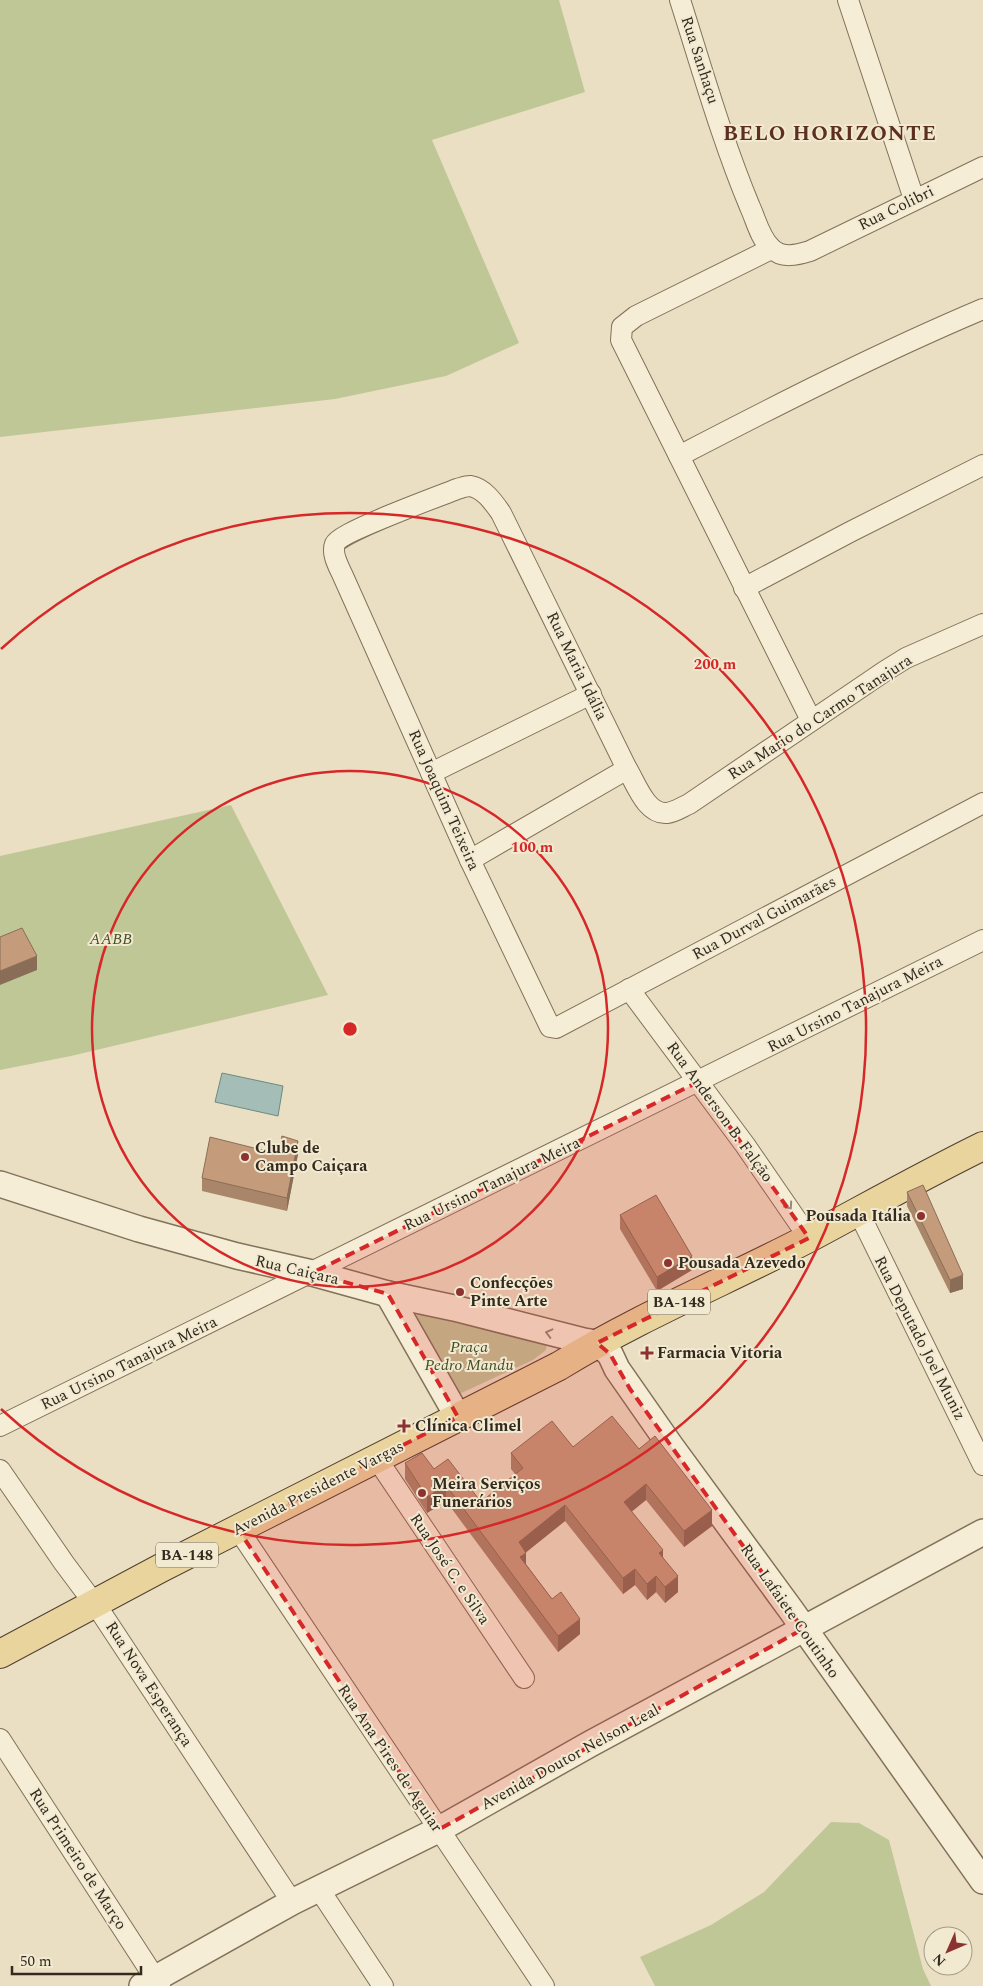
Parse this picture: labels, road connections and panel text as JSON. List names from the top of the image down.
{
  "streets": {
    "main road": ["BA-148", "Avenida Presidente Vargas"],
    "street": [
      "Rua Sanhaçu",
      "Rua Colibri",
      "Rua Maria Idália",
      "Rua Mario do Carmo Tanajura",
      "Rua Joaquim Teixeira",
      "Rua Durval Guimarães",
      "Rua Ursino Tanajura Meira",
      "Rua Anderson B. Falção",
      "Rua Caiçara",
      "Rua Deputado Joel Muniz",
      "Rua José C. e Silva",
      "Rua Lafaiete Coutinho",
      "Rua Nova Esperança",
      "Avenida Doutor Nelson Leal",
      "Rua Ana Pires de Aguiar",
      "Rua Primeiro de Março"
    ]
  },
  "crossings": [
    ["Rua Sanhaçu", "Rua Colibri"],
    ["Rua Maria Idália", "Rua Mario do Carmo Tanajura"],
    ["Rua Maria Idália", "Rua Joaquim Teixeira"],
    ["Rua Joaquim Teixeira", "Rua Durval Guimarães"],
    ["Rua Durval Guimarães", "Rua Anderson B. Falção"],
    ["Rua Ursino Tanajura Meira", "Rua Anderson B. Falção"],
    ["Rua Ursino Tanajura Meira", "Rua Caiçara"],
    ["Rua Anderson B. Falção", "Avenida Presidente Vargas"],
    ["Rua Caiçara", "Avenida Presidente Vargas"],
    ["Rua Caiçara", "Rua Lafaiete Coutinho"],
    ["Rua Deputado Joel Muniz", "Avenida Presidente Vargas"],
    ["Avenida Presidente Vargas", "Rua José C. e Silva"],
    ["Avenida Presidente Vargas", "Rua Lafaiete Coutinho"],
    ["Avenida Presidente Vargas", "Rua Nova Esperança"],
    ["Avenida Presidente Vargas", "Rua Ana Pires de Aguiar"],
    ["Rua Lafaiete Coutinho", "Avenida Doutor Nelson Leal"],
    ["Rua Nova Esperança", "Avenida Doutor Nelson Leal"],
    ["Avenida Doutor Nelson Leal", "Rua Ana Pires de Aguiar"],
    ["Avenida Doutor Nelson Leal", "Rua Primeiro de Março"]
  ],
  "one_way": ["Rua Anderson B. Falção"],
  "districts": ["BELO HORIZONTE"],
  "parks": ["AABB", "Praça Pedro Mandu"],
  "places": {
    "other": [
      "Clube de Campo Caiçara",
      "Pousada Itália",
      "Pousada Azevedo",
      "Confecções Pinte Arte",
      "Meira Serviços Funerários"
    ],
    "health": ["Farmacia Vitoria", "Clínica Climel"]
  },
  "scale_bar": "50 m",
  "north": "bottom left",
  "rings": ["200 m", "100 m"]
}
